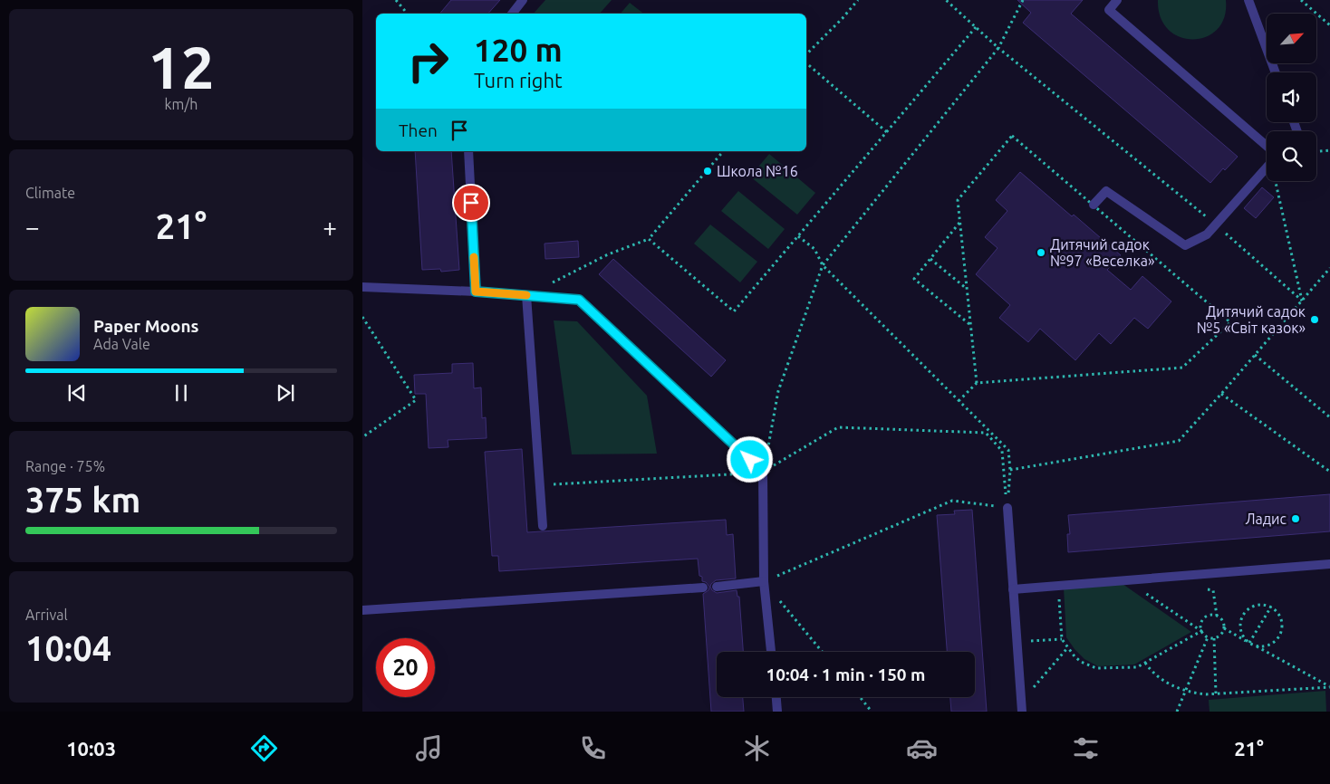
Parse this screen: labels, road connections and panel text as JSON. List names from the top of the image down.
{
  "places": [
    "Школа №16",
    "Дитячий садок №97 «Веселка»",
    "Дитячий садок №5 «Світ казок»",
    "Ладис"
  ],
  "north": "top right",
  "page": {
    "tile": [
      ["12", "km/h"],
      "Climate",
      ["Range · 75%", "375 km"],
      ["Arrival", "10:04"]
    ],
    "turn": ["120 m", "Turn right"],
    "then": "Then",
    "heat": ["−", "21°", "+"],
    "song": ["Paper Moons", "Ada Vale"],
    "limit": "20",
    "trip": "10:04 · 1 min · 150 m",
    "tabs": ["10:03", "21°"]
  }
}
